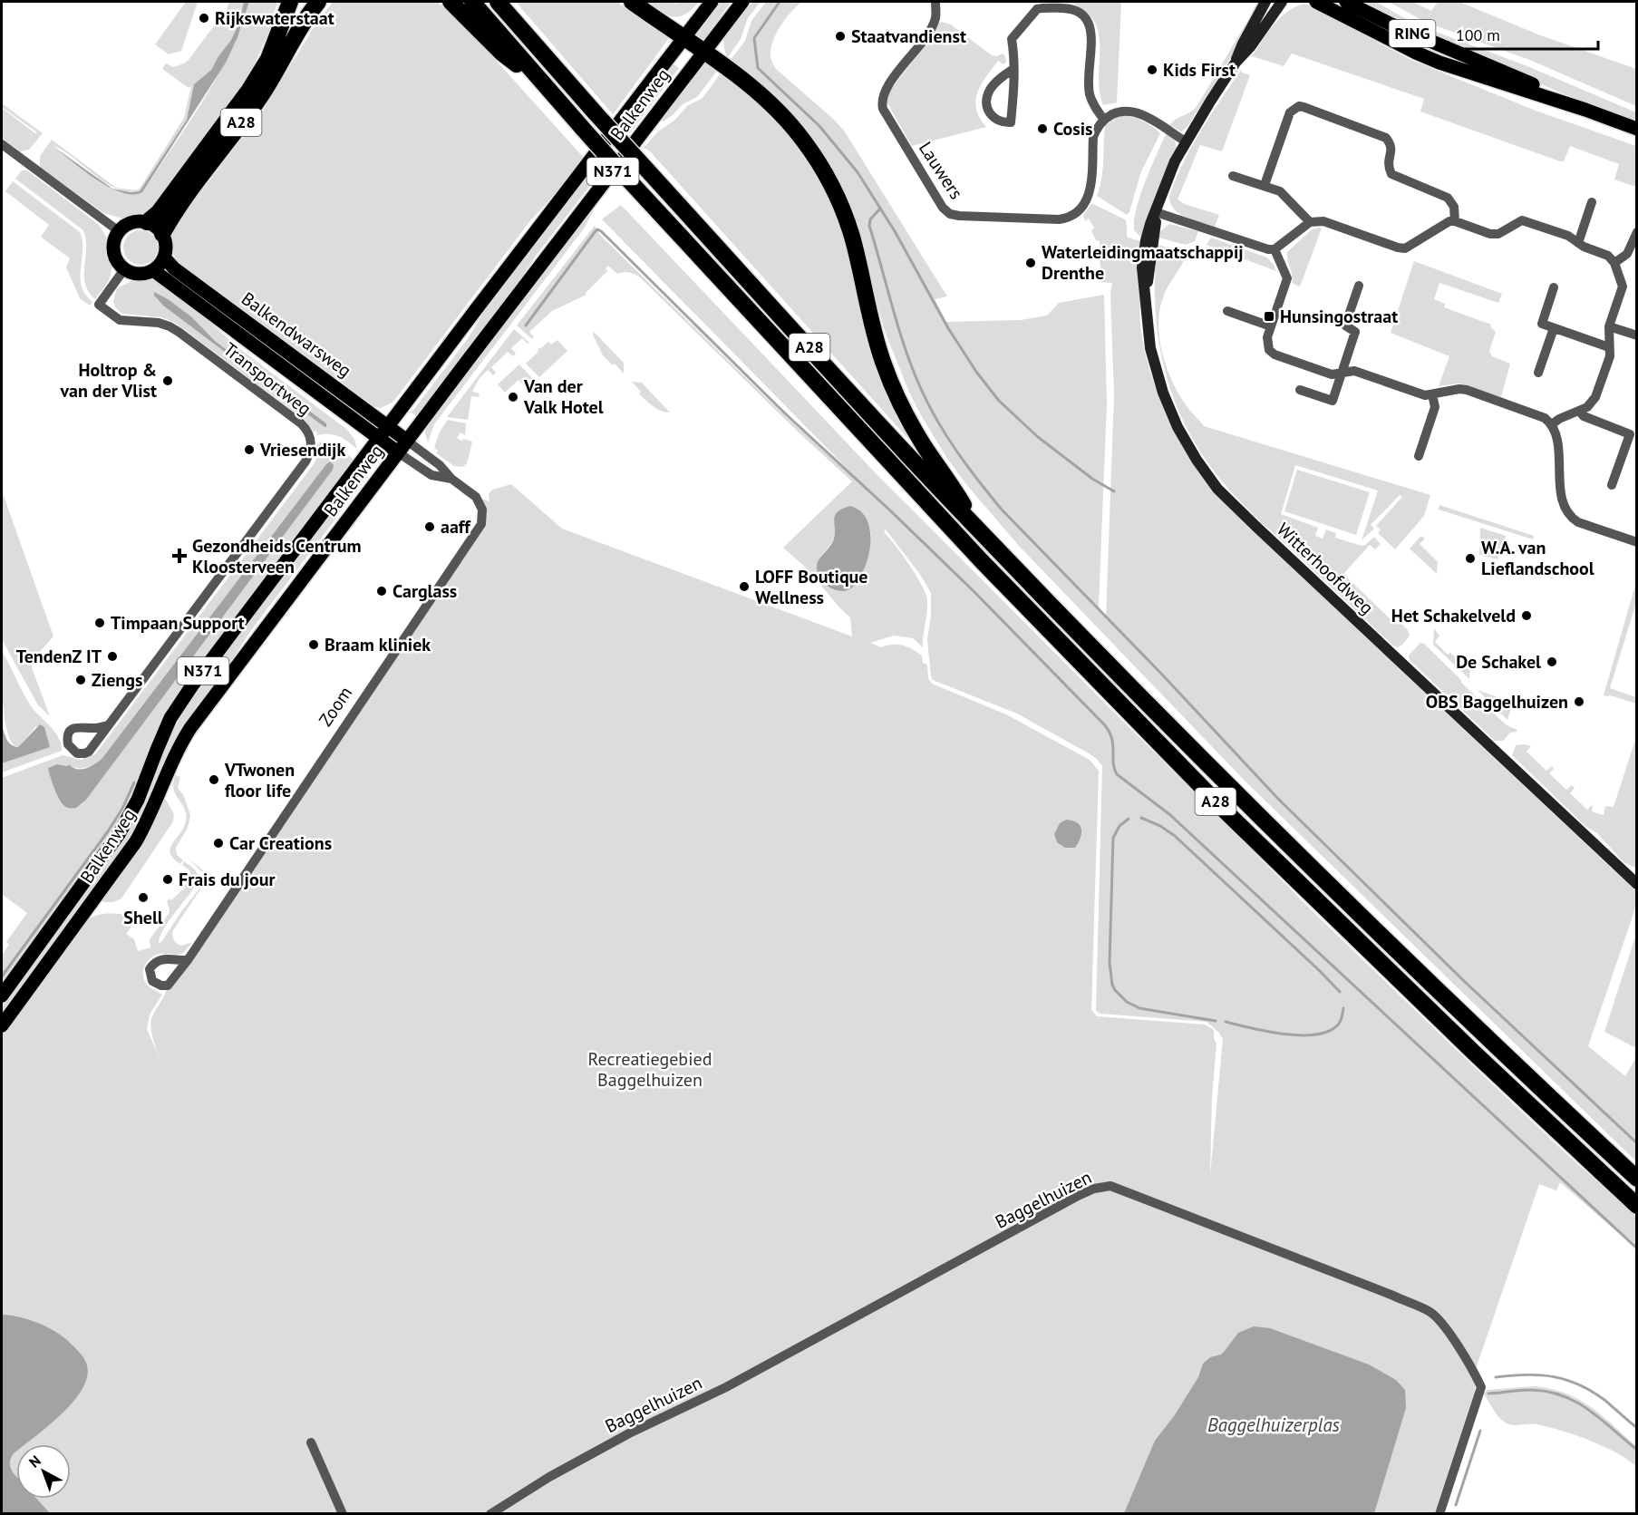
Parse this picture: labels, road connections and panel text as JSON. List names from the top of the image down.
{
  "streets": {
    "highway": ["A28"],
    "main road": [
      "RING",
      "Balkenweg",
      "N371",
      "Balkendwarsweg",
      "Zoom"
    ],
    "street": [
      "Lauwers",
      "Transportweg",
      "Witterhoofdweg",
      "Baggelhuizen"
    ]
  },
  "crossings": [
    ["Balkenweg", "A28"],
    ["Balkenweg", "Balkendwarsweg"],
    ["Balkenweg", "Zoom"],
    ["A28", "Balkendwarsweg"],
    ["A28", "Transportweg"],
    ["Balkendwarsweg", "Transportweg"],
    ["Balkendwarsweg", "Zoom"]
  ],
  "water": ["Baggelhuizerplas"],
  "parks": ["Recreatiegebied Baggelhuizen"],
  "places": {
    "other": [
      "Rijkswaterstaat",
      "Staatvandienst",
      "Kids First",
      "Cosis",
      "Waterleidingmaatschappij Drenthe",
      "Holtrop & van der Vlist",
      "Van der Valk Hotel",
      "Vriesendijk",
      "aaff",
      "W.A. van Lieflandschool",
      "LOFF Boutique Wellness",
      "Carglass",
      "Het Schakelveld",
      "Timpaan Support",
      "Braam kliniek",
      "TendenZ IT",
      "De Schakel",
      "Ziengs",
      "OBS Baggelhuizen",
      "VTwonen floor life",
      "Car Creations",
      "Frais du jour",
      "Shell"
    ],
    "transit": ["Hunsingostraat"],
    "health": ["Gezondheids Centrum Kloosterveen"]
  },
  "scale_bar": "100 m",
  "north": "top left"
}
